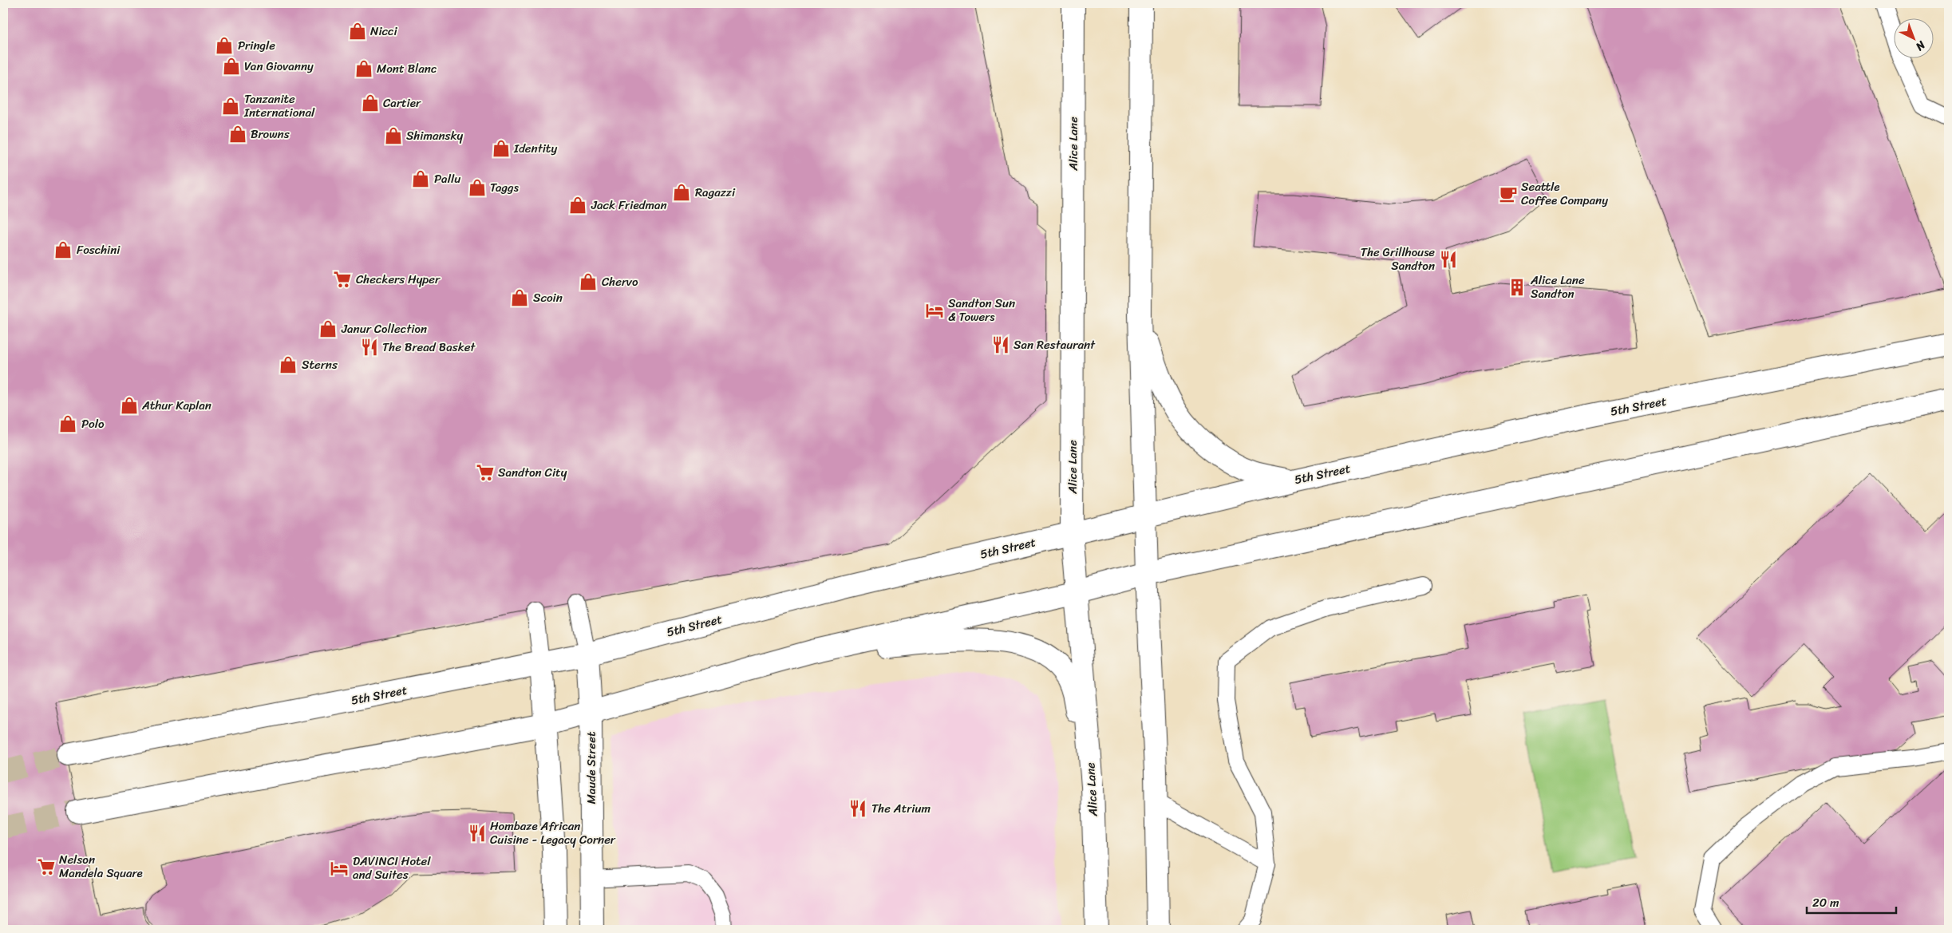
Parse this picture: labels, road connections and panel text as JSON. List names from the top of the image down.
{
  "streets": {
    "street": ["Alice Lane", "5th Street", "Maude Street"]
  },
  "crossings": [
    ["Alice Lane", "5th Street"],
    ["5th Street", "Maude Street"]
  ],
  "places": {
    "shop": [
      "Nicci",
      "Pringle",
      "Van Giovanny",
      "Mont Blanc",
      "Cartier",
      "Tanzanite International",
      "Browns",
      "Shimansky",
      "Identity",
      "Pallu",
      "Taggs",
      "Ragazzi",
      "Jack Friedman",
      "Foschini",
      "Chervo",
      "Scoin",
      "Janur Collection",
      "Sterns",
      "Athur Kaplan",
      "Polo"
    ],
    "cafe": ["Seattle Coffee Company"],
    "restaurant": [
      "The Grillhouse Sandton",
      "San Restaurant",
      "The Bread Basket",
      "The Atrium",
      "Hombaze African Cuisine - Legacy Corner"
    ],
    "supermarket": ["Checkers Hyper", "Sandton City", "Nelson Mandela Square"],
    "building": ["Alice Lane Sandton"],
    "hotel": ["Sandton Sun & Towers", "DAVINCI Hotel and Suites"]
  },
  "scale_bar": "20 m",
  "north": "bottom right"
}
